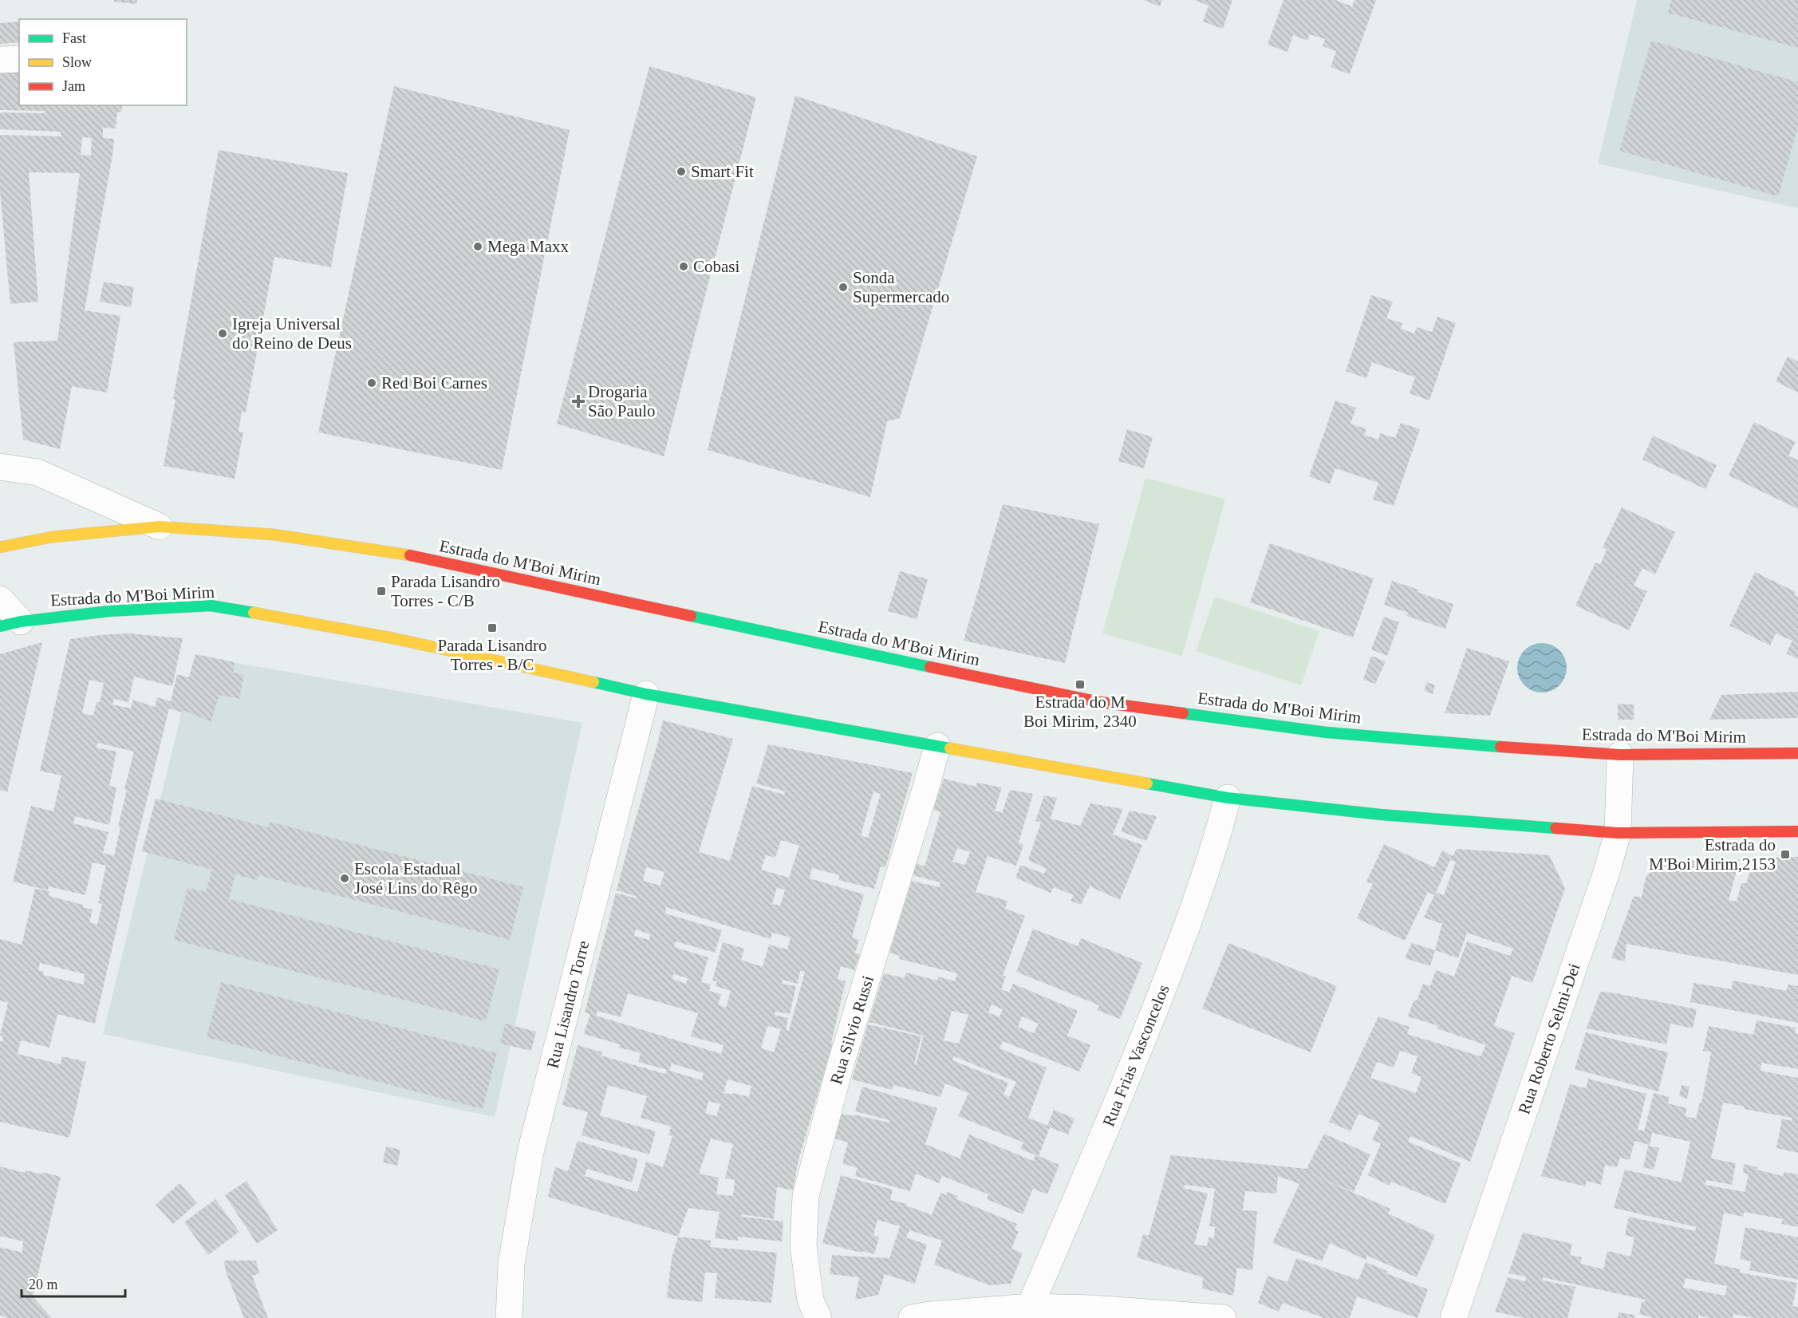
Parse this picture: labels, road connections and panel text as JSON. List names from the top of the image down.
{
  "streets": {
    "main road": ["Estrada do M'Boi Mirim"],
    "street": [
      "Rua Lisandro Torre",
      "Rua Silvio Russi",
      "Rua Roberto Selmi-Dei",
      "Rua Frias Vasconcelos"
    ]
  },
  "crossings": [
    ["Estrada do M'Boi Mirim", "Rua Lisandro Torre"],
    ["Estrada do M'Boi Mirim", "Rua Silvio Russi"],
    ["Estrada do M'Boi Mirim", "Rua Roberto Selmi-Dei"],
    ["Estrada do M'Boi Mirim", "Rua Frias Vasconcelos"]
  ],
  "places": {
    "other": [
      "Smart Fit",
      "Mega Maxx",
      "Cobasi",
      "Sonda Supermercado",
      "Igreja Universal do Reino de Deus",
      "Red Boi Carnes",
      "Escola Estadual José Lins do Rêgo"
    ],
    "health": ["Drogaria São Paulo"],
    "transit": [
      "Parada Lisandro Torres - C/B",
      "Parada Lisandro Torres - B/C",
      "Estrada do M Boi Mirim, 2340",
      "Estrada do M'Boi Mirim,2153"
    ]
  },
  "legend": ["Fast", "Slow", "Jam"],
  "scale_bar": "20 m"
}
